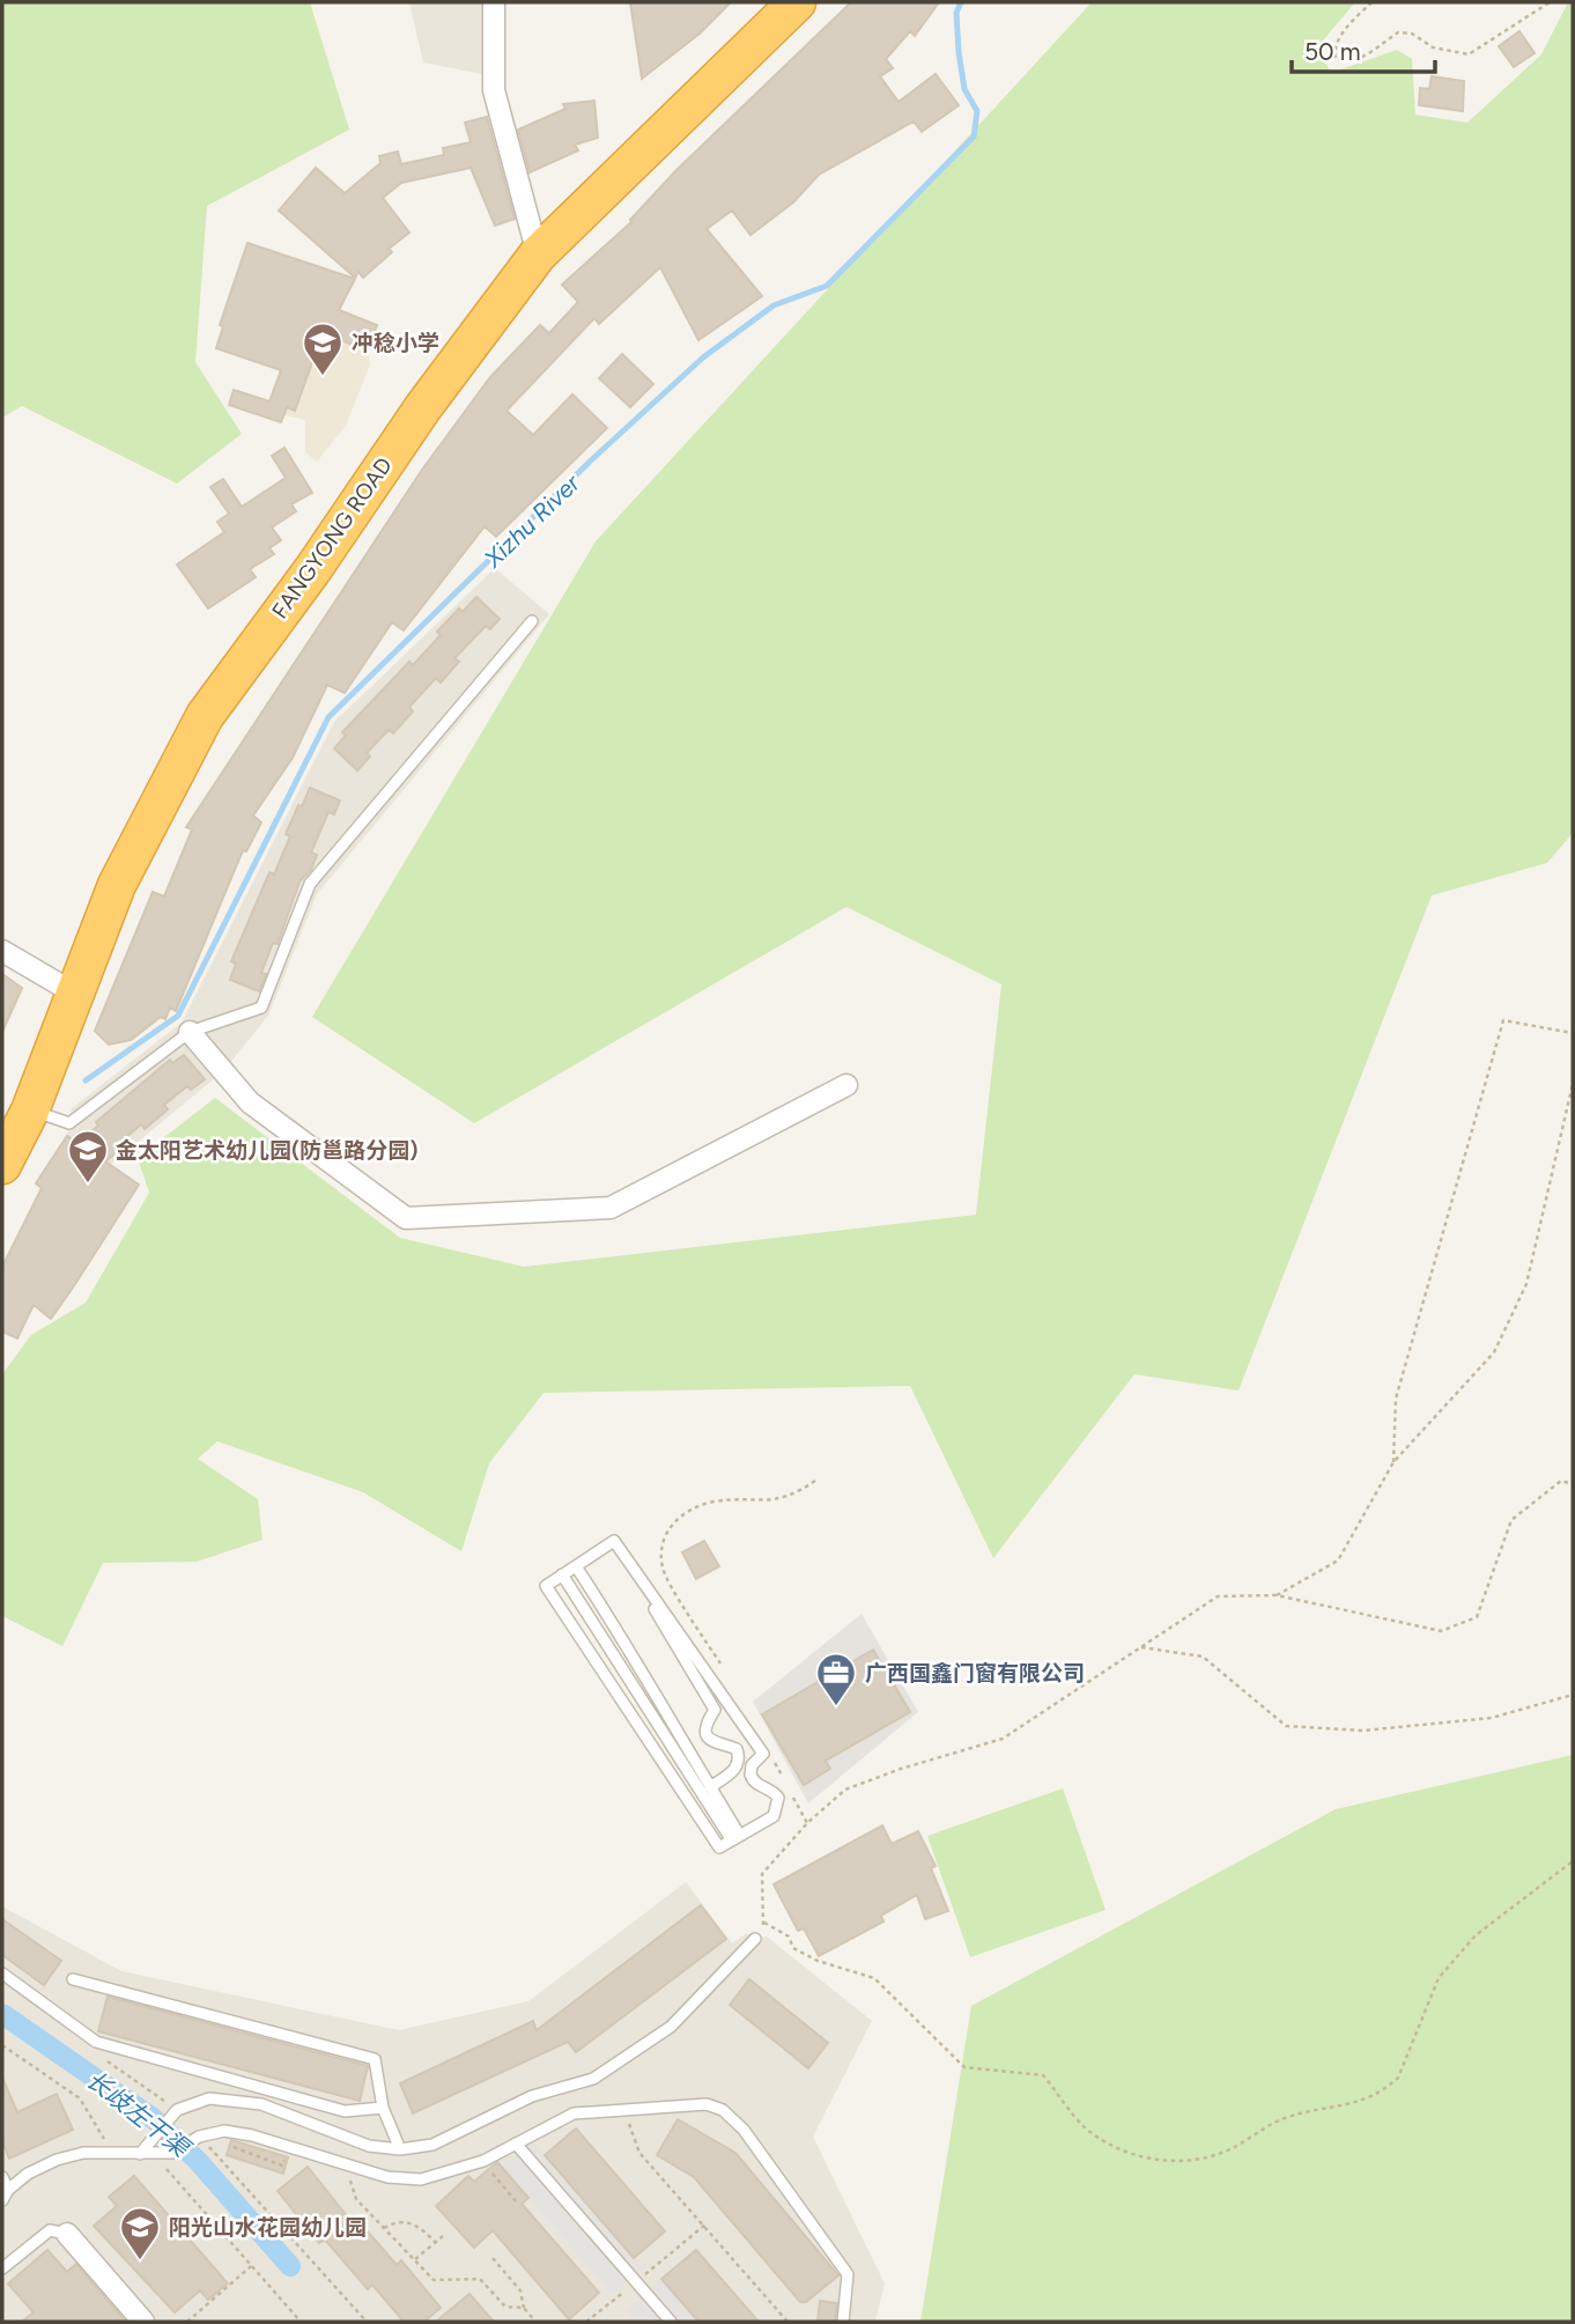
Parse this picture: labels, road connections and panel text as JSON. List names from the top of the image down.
{
  "streets": {
    "highway": ["FANGYONG ROAD"]
  },
  "water": ["Xizhu River", "长歧左干渠"],
  "places": {
    "school or university": ["冲稔小学", "金太阳艺术幼儿园(防邕路分园)", "阳光山水花园幼儿园"],
    "office": ["广西国鑫门窗有限公司"]
  },
  "scale_bar": "50 m"
}
